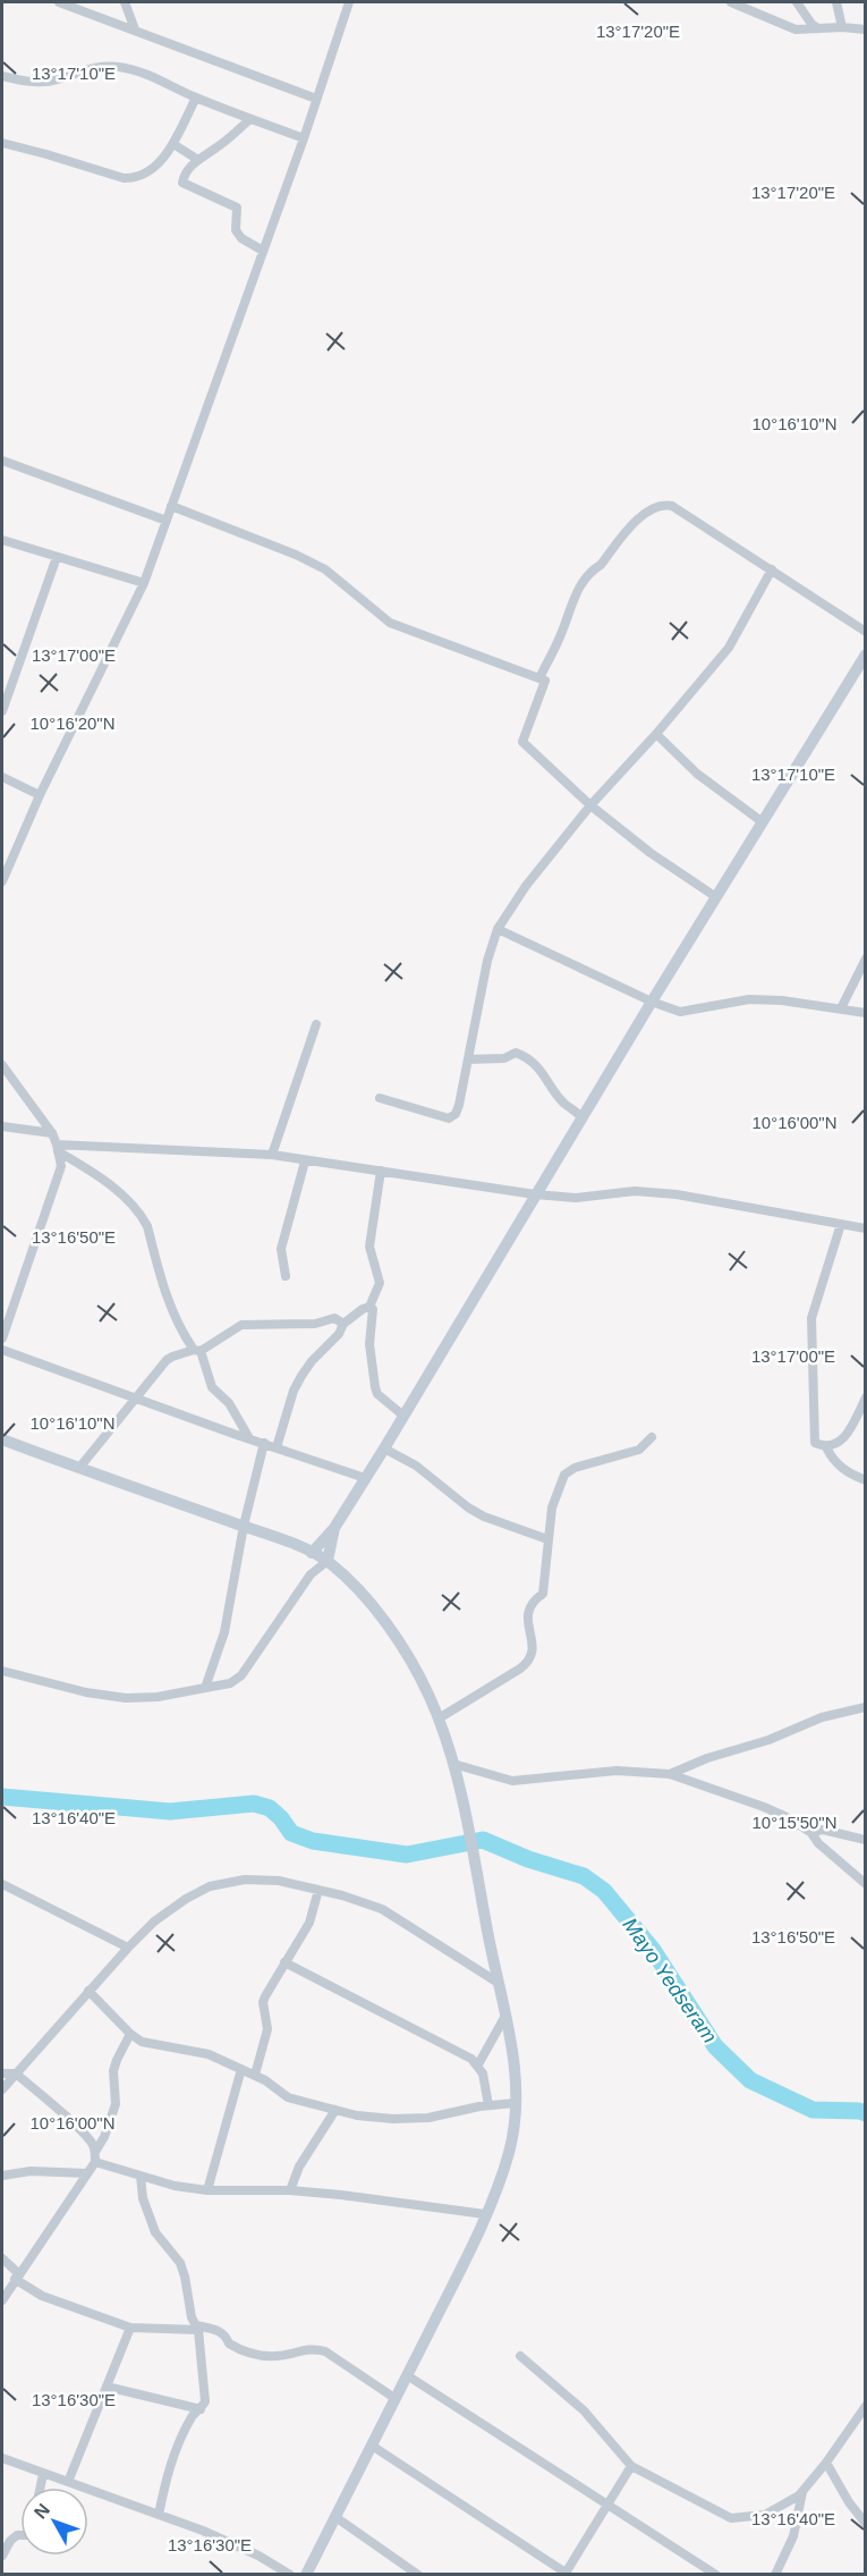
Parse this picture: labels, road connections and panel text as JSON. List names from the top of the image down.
{
  "water": ["Mayo Yedseram"],
  "north": "top left",
  "coordinates": [
    "13°17'20\"E",
    "13°17'10\"E",
    "10°16'10\"N",
    "13°17'00\"E",
    "10°16'20\"N",
    "10°16'00\"N",
    "13°16'50\"E",
    "13°16'40\"E",
    "10°15'50\"N",
    "13°16'30\"E"
  ]
}
